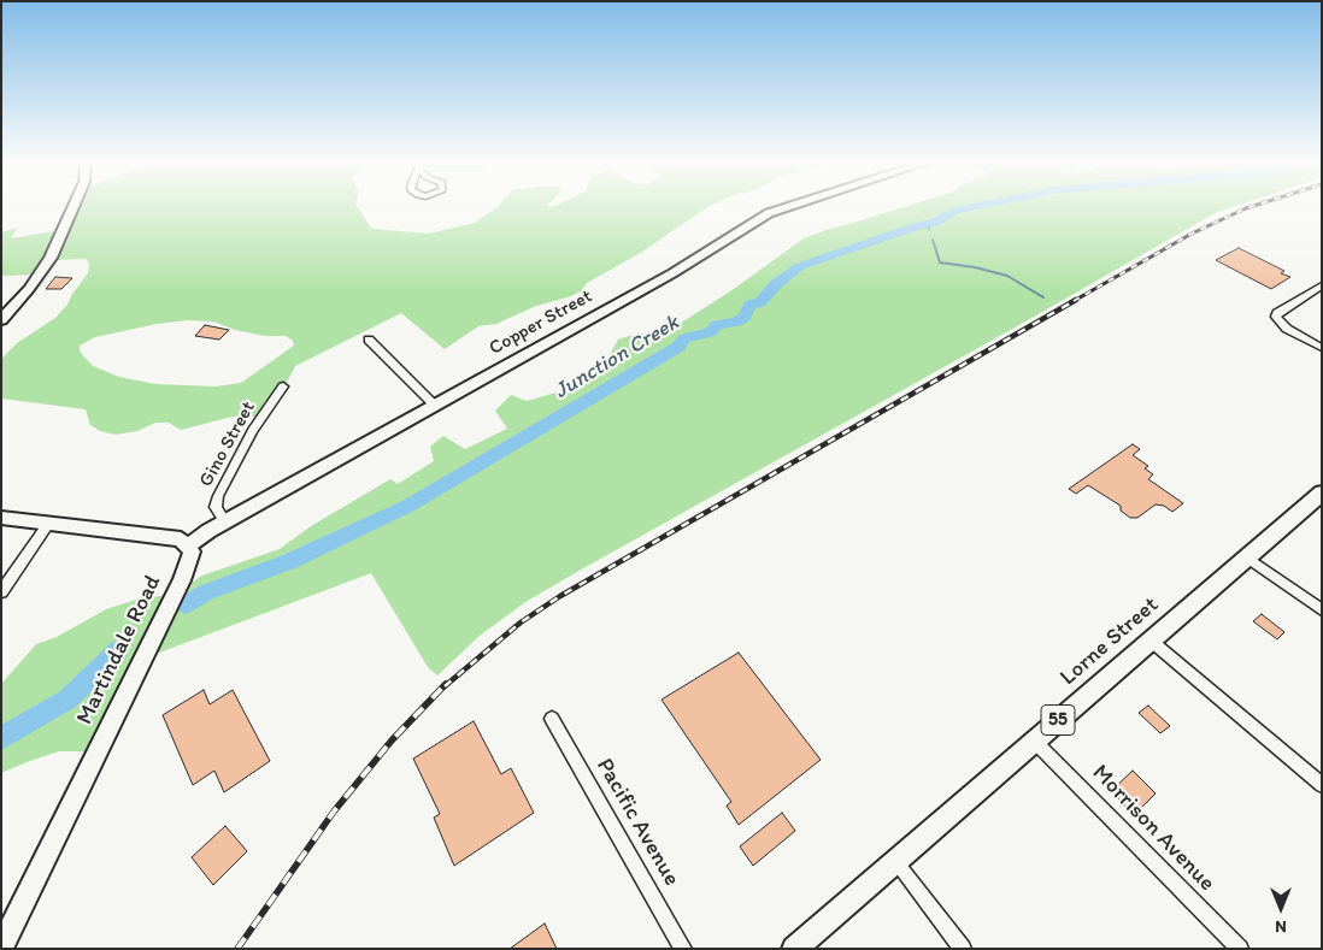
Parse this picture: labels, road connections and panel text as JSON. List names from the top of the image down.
{
  "streets": {
    "main road": ["Lorne Street", "55"],
    "street": [
      "Copper Street",
      "Gino Street",
      "Martindale Road",
      "Pacific Avenue",
      "Morrison Avenue"
    ]
  },
  "crossings": [
    ["Copper Street", "Gino Street"],
    ["Copper Street", "Martindale Road"],
    ["Lorne Street", "Morrison Avenue"]
  ],
  "water": ["Junction Creek"],
  "north": "bottom"
}
